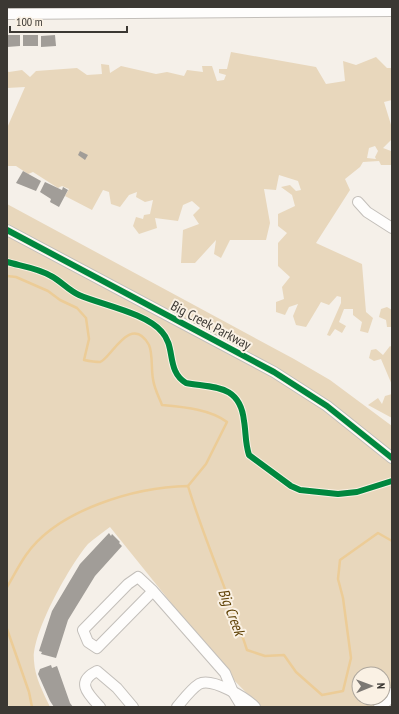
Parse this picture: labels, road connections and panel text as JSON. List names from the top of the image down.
{
  "streets": {
    "street": ["Big Creek Parkway"]
  },
  "water": ["Big Creek"],
  "scale_bar": "100 m",
  "north": "right"
}
